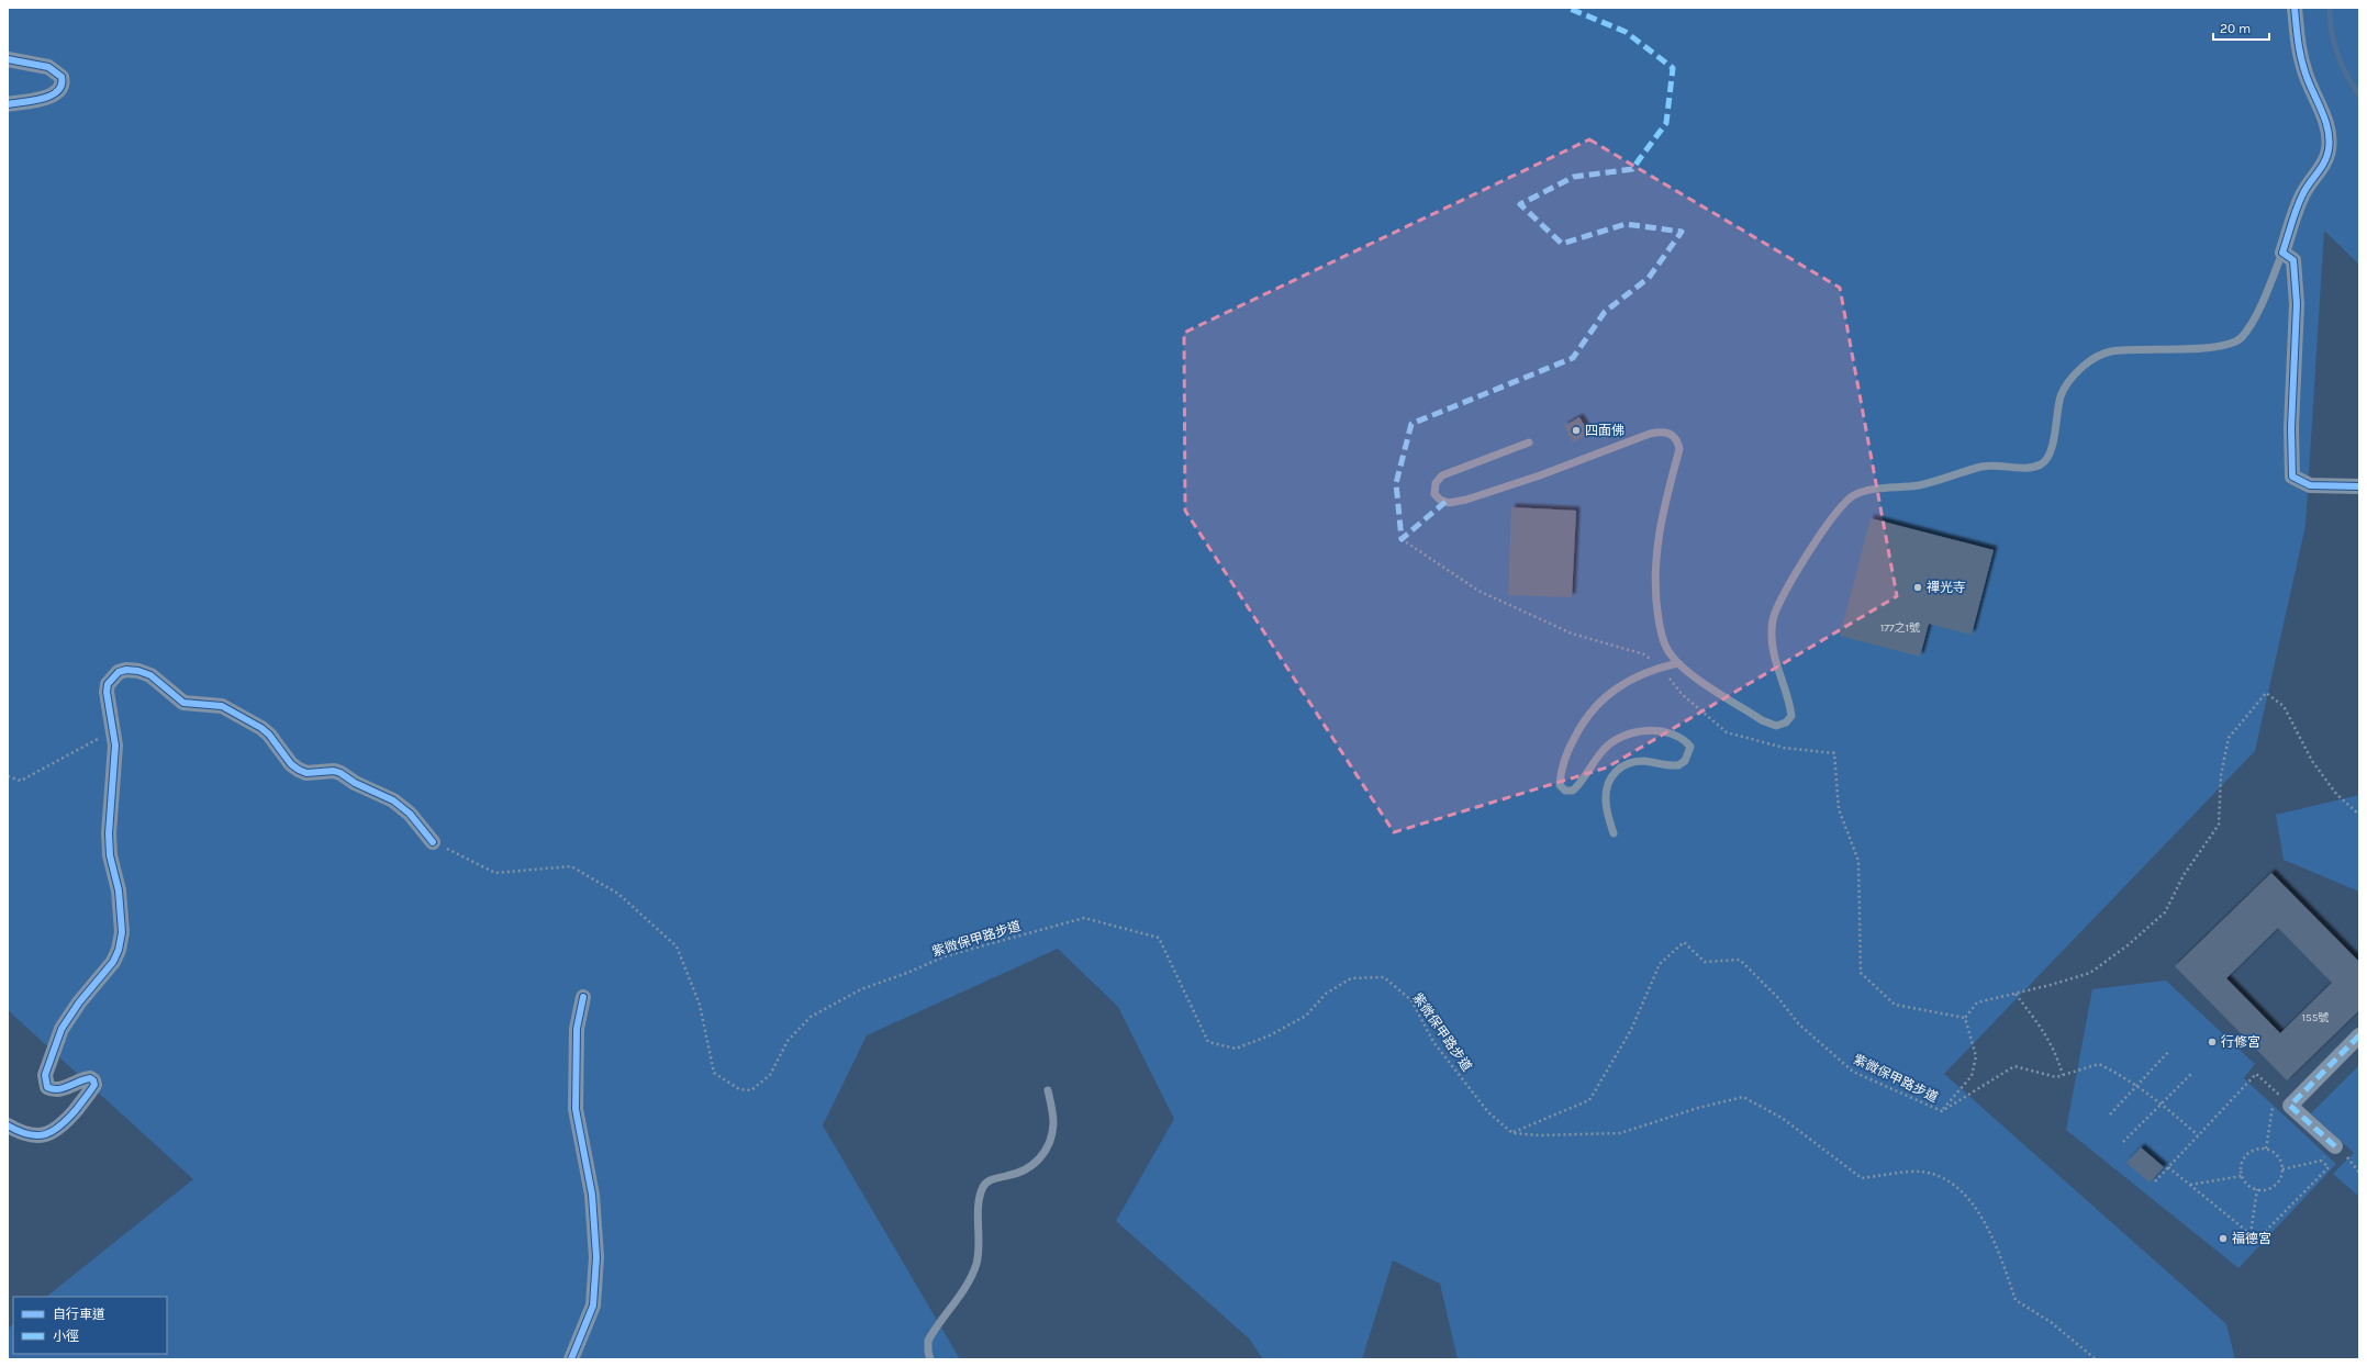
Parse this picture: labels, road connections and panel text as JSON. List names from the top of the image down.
{
  "streets": {
    "path": ["紫微保甲路步道"]
  },
  "places": [
    "四面佛",
    "禪光寺",
    "行修宮",
    "福德宮"
  ],
  "house_numbers": ["177之1號", "155號"],
  "legend": ["自行車道", "小徑"],
  "scale_bar": "20 m"
}
